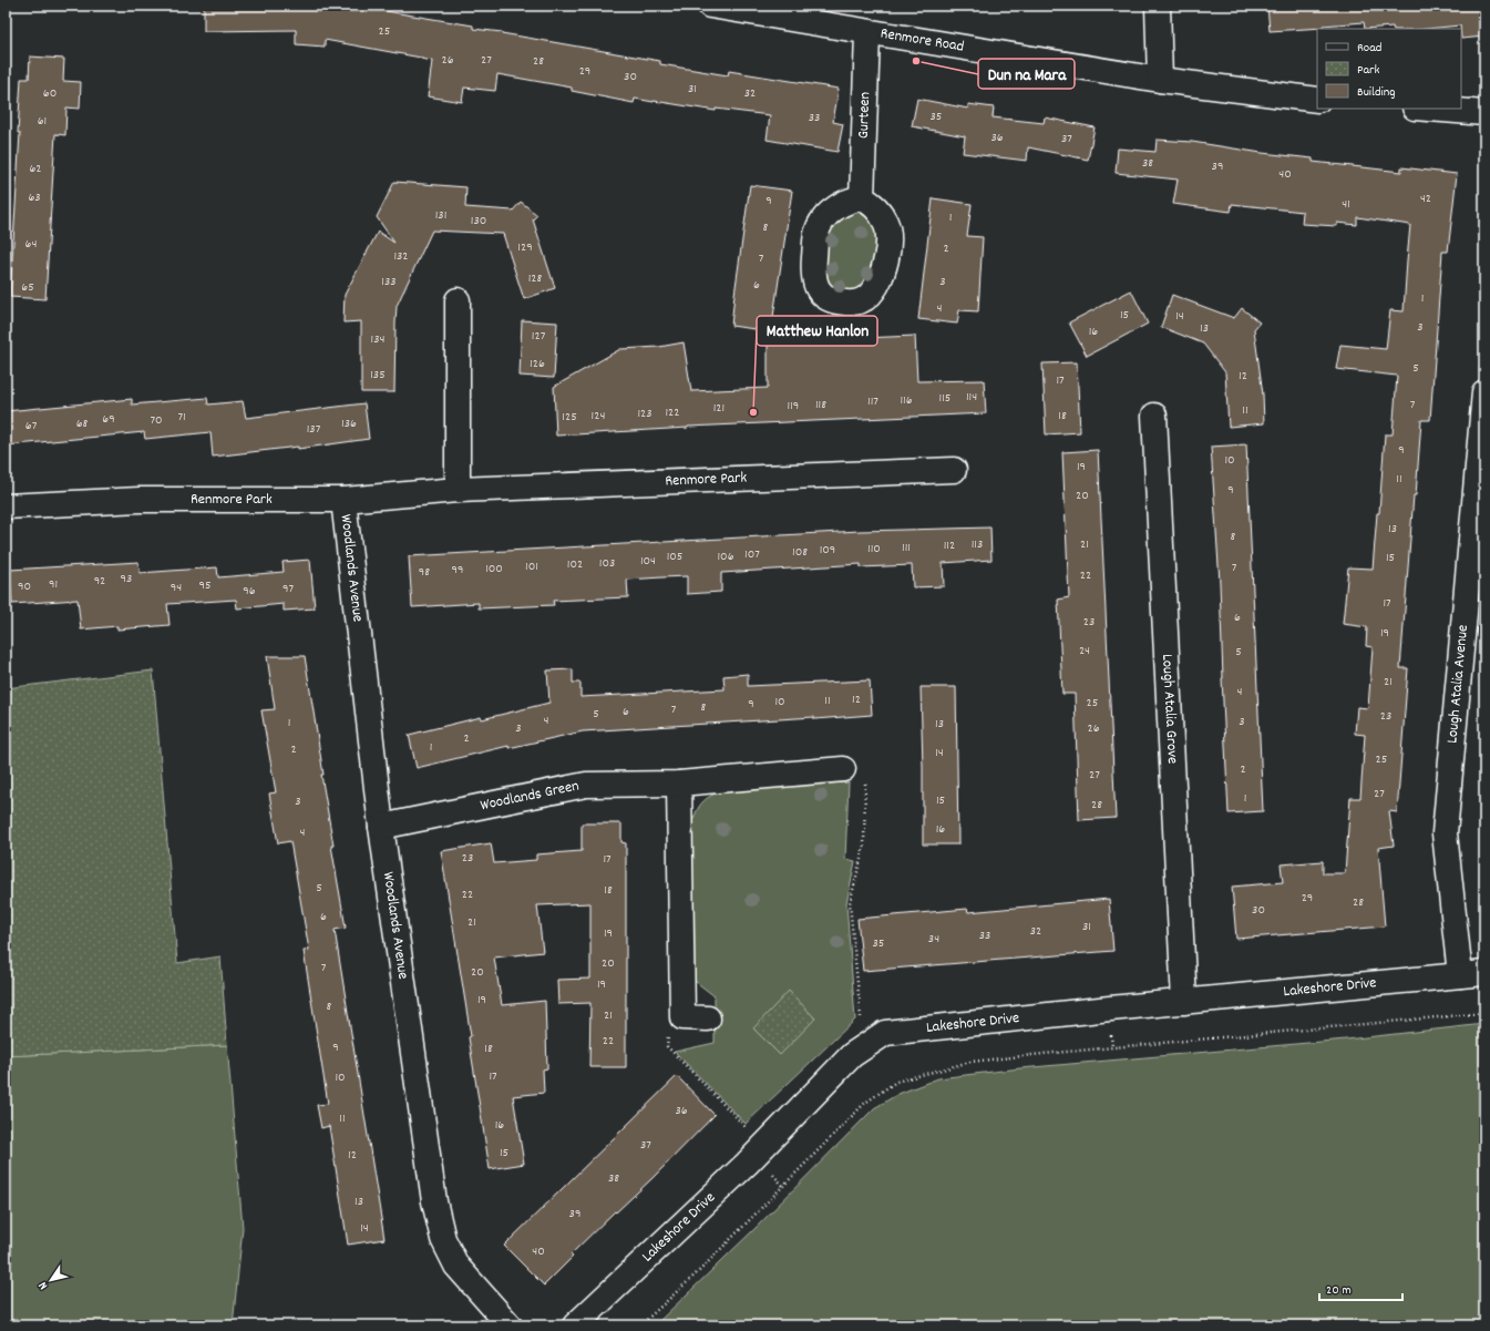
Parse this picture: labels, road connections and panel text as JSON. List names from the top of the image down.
{
  "streets": {
    "street": [
      "Renmore Road",
      "Gurteen",
      "Renmore Park",
      "Woodlands Avenue",
      "Lough Atalia Avenue",
      "Lough Atalia Grove",
      "Woodlands Green",
      "Lakeshore Drive"
    ]
  },
  "crossings": [
    ["Renmore Road", "Gurteen"],
    ["Renmore Park", "Woodlands Avenue"],
    ["Woodlands Avenue", "Woodlands Green"],
    ["Lough Atalia Avenue", "Lakeshore Drive"],
    ["Lough Atalia Grove", "Lakeshore Drive"]
  ],
  "places": ["Dun na Mara", "Matthew Hanlon"],
  "house_numbers": [
    "25",
    "26",
    "27",
    "28",
    "29",
    "30",
    "31",
    "60",
    "32",
    "35",
    "33",
    "61",
    "36",
    "37",
    "38",
    "39",
    "62",
    "40",
    "63",
    "42",
    "9",
    "41",
    "131",
    "1",
    "130",
    "8",
    "64",
    "129",
    "2",
    "132",
    "7",
    "128",
    "133",
    "3",
    "6",
    "65",
    "1",
    "4",
    "15",
    "14",
    "3",
    "13",
    "16",
    "127",
    "134",
    "126",
    "5",
    "135",
    "12",
    "17",
    "114",
    "115",
    "116",
    "117",
    "118",
    "7",
    "119",
    "121",
    "11",
    "122",
    "123",
    "124",
    "18",
    "71",
    "125",
    "69",
    "70",
    "68",
    "136",
    "67",
    "137",
    "9",
    "10",
    "19",
    "11",
    "9",
    "20",
    "13",
    "8",
    "113",
    "21",
    "112",
    "111",
    "110",
    "109",
    "108",
    "107",
    "105",
    "106",
    "15",
    "104",
    "103",
    "102",
    "101",
    "7",
    "100",
    "99",
    "98",
    "22",
    "93",
    "92",
    "91",
    "95",
    "90",
    "94",
    "97",
    "96",
    "17",
    "6",
    "23",
    "19",
    "24",
    "5",
    "21",
    "4",
    "12",
    "11",
    "10",
    "25",
    "9",
    "8",
    "7",
    "6",
    "5",
    "23",
    "4",
    "3",
    "1",
    "13",
    "3",
    "26",
    "2",
    "1",
    "2",
    "14",
    "25",
    "2",
    "27",
    "27",
    "1",
    "15",
    "3",
    "28",
    "16",
    "4",
    "23",
    "17",
    "5",
    "18",
    "22",
    "29",
    "28",
    "30",
    "6",
    "21",
    "31",
    "32",
    "19",
    "33",
    "34",
    "35",
    "20",
    "7",
    "20",
    "19",
    "19",
    "8",
    "21",
    "22",
    "9",
    "18",
    "17",
    "10",
    "36",
    "11",
    "16",
    "37",
    "15",
    "12",
    "38",
    "13",
    "39",
    "14",
    "40"
  ],
  "legend": ["Road", "Park", "Building"],
  "scale_bar": "20 m",
  "north": "bottom left"
}
